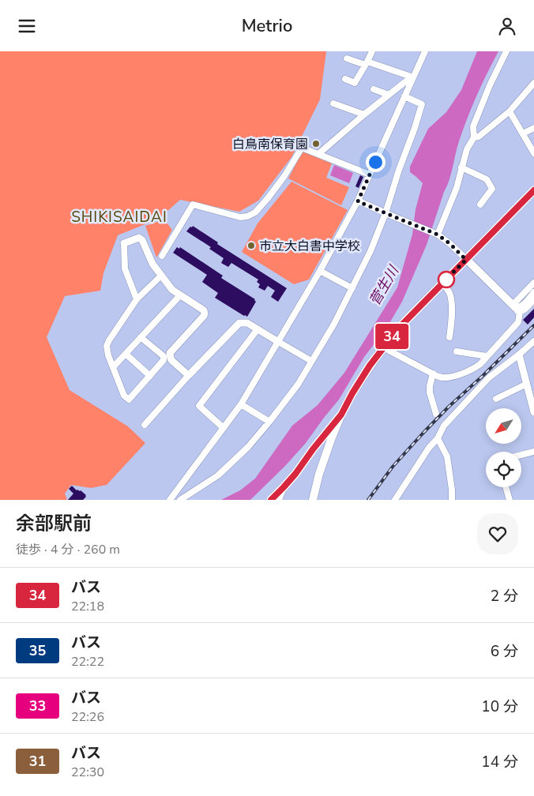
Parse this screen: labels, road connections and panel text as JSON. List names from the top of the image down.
{
  "districts": ["SHIKISAIDAI"],
  "water": ["菅生川"],
  "places": ["白鳥南保育園", "市立大白書中学校"],
  "lines": ["bus line 34"],
  "north": "bottom left",
  "page": {
    "header": "Metrio",
    "on_map": "34",
    "heading": ["余部駅前", "徒歩 · 4 分 · 260 m"],
    "list": [
      {
        "mark": "34",
        "name": "バス",
        "note": "22:18",
        "value": "2 分"
      },
      {
        "mark": "35",
        "name": "バス",
        "note": "22:22",
        "value": "6 分"
      },
      {
        "mark": "33",
        "name": "バス",
        "note": "22:26",
        "value": "10 分"
      },
      {
        "mark": "31",
        "name": "バス",
        "note": "22:30",
        "value": "14 分"
      }
    ]
  }
}
